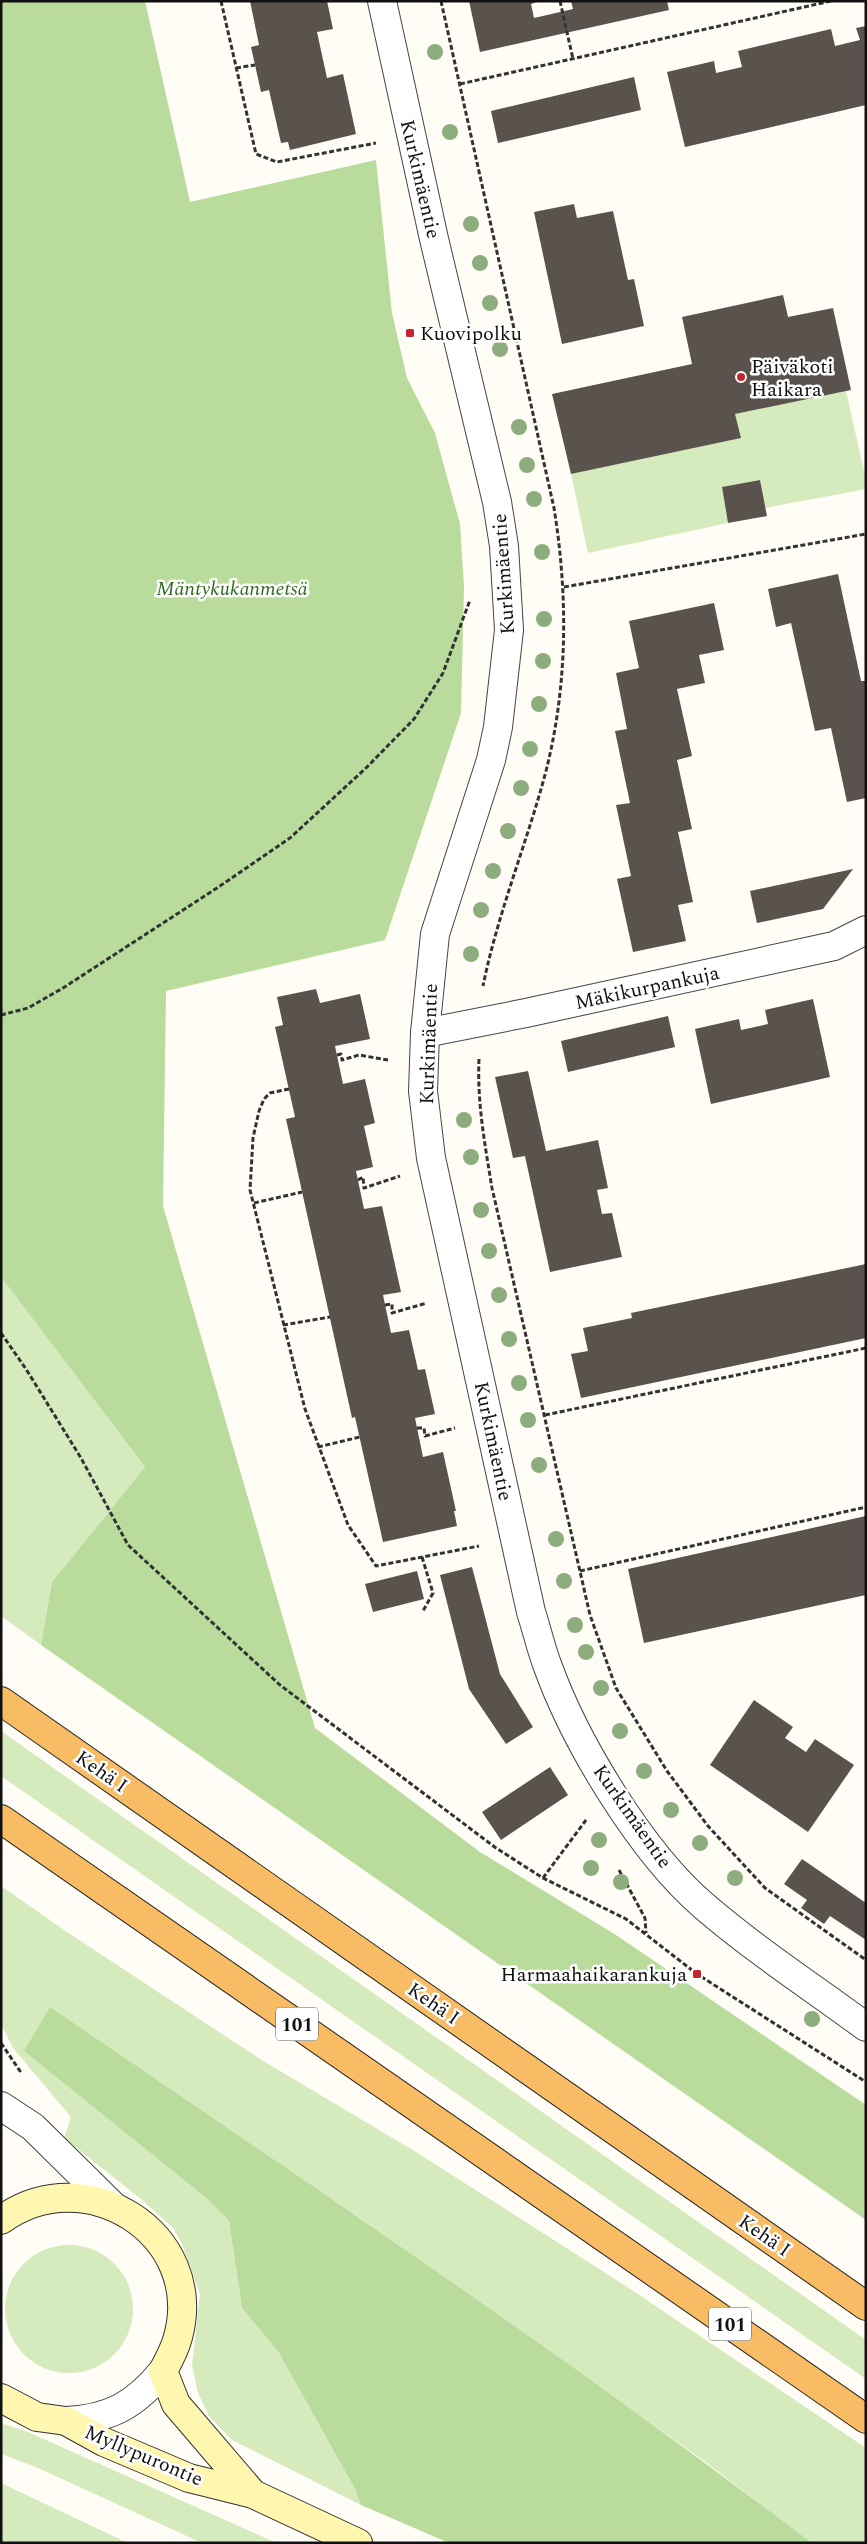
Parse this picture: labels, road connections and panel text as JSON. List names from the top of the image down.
{
  "streets": {
    "highway": ["Kehä I", "101"],
    "main road": ["Myllypurontie"],
    "street": ["Kurkimäentie", "Mäkikurpankuja"]
  },
  "crossings": [
    ["Kurkimäentie", "Mäkikurpankuja"]
  ],
  "parks": ["Mäntykukanmetsä"],
  "places": {
    "transit": ["Kuovipolku", "Harmaahaikarankuja"],
    "other": ["Päiväkoti Haikara"]
  }
}
